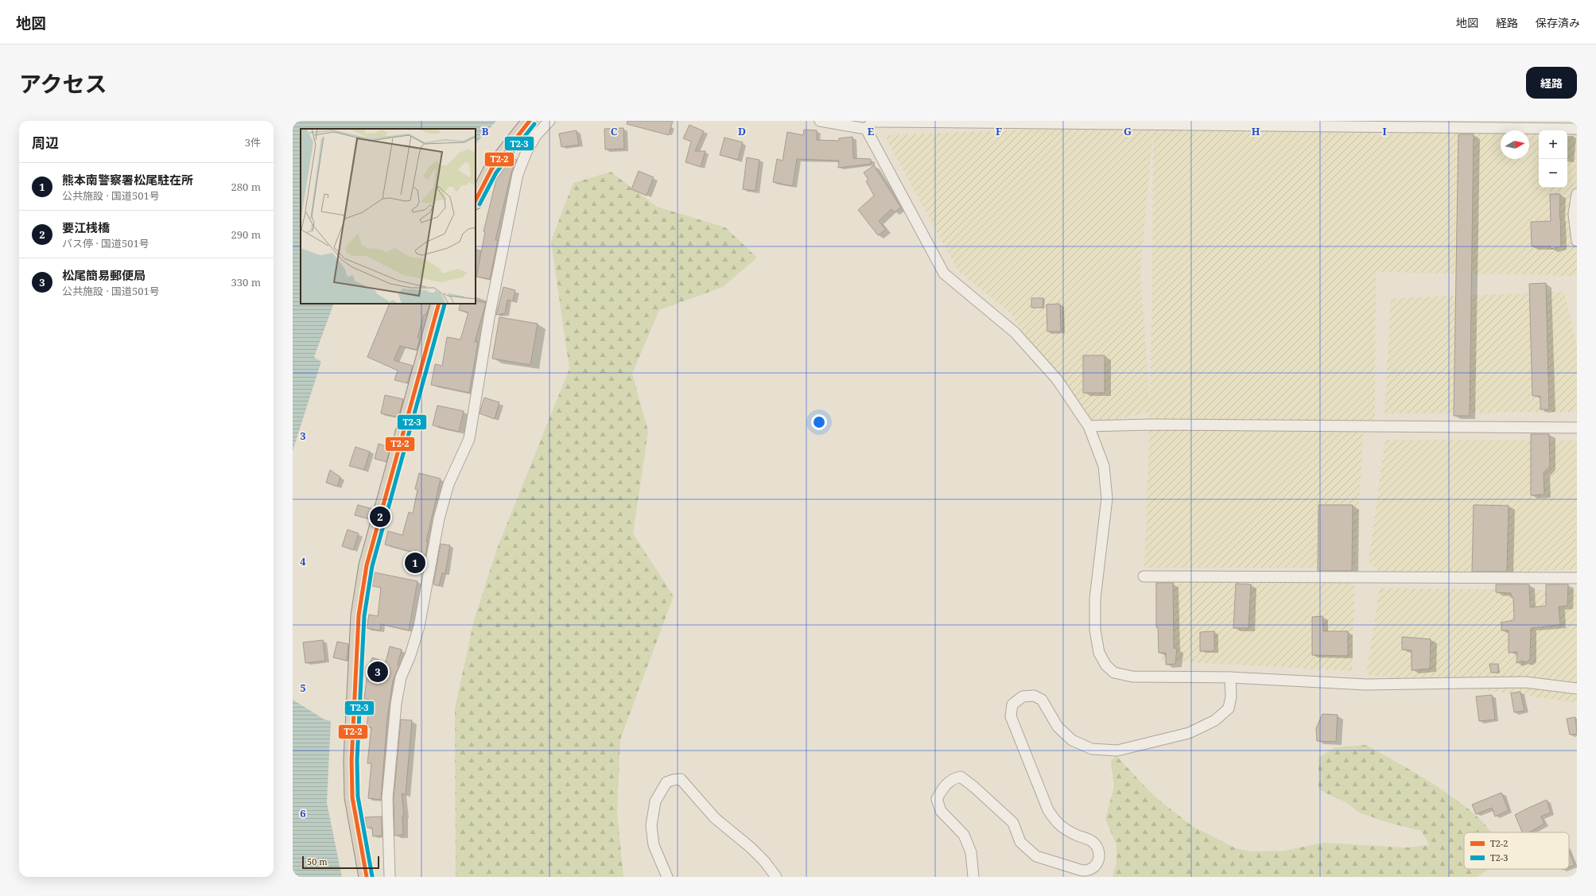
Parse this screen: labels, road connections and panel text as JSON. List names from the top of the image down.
{
  "lines": ["transit line T2-2", "transit line T2-3"],
  "legend": ["T2-2", "T2-3"],
  "scale_bar": "50 m",
  "north": "right",
  "page": {
    "header": "地図",
    "nav": ["地図", "経路", "保存済み"],
    "title": "アクセス",
    "buttons": "経路",
    "heading": ["周辺", "3件"],
    "map_buttons": ["+", "−"],
    "list": [
      {
        "mark": "1",
        "name": "熊本南警察署松尾駐在所",
        "note": "公共施設 · 国道501号",
        "value": "280 m"
      },
      {
        "mark": "2",
        "name": "要江桟橋",
        "note": "バス停 · 国道501号",
        "value": "290 m"
      },
      {
        "mark": "3",
        "name": "松尾簡易郵便局",
        "note": "公共施設 · 国道501号",
        "value": "330 m"
      }
    ],
    "pins": ["2", "1", "3"],
    "scale": "50 m"
  },
  "grid": {
    "columns": [
      "B",
      "C",
      "D",
      "E",
      "F",
      "G",
      "H",
      "I"
    ],
    "rows": [
      "3",
      "4",
      "5",
      "6"
    ]
  }
}
